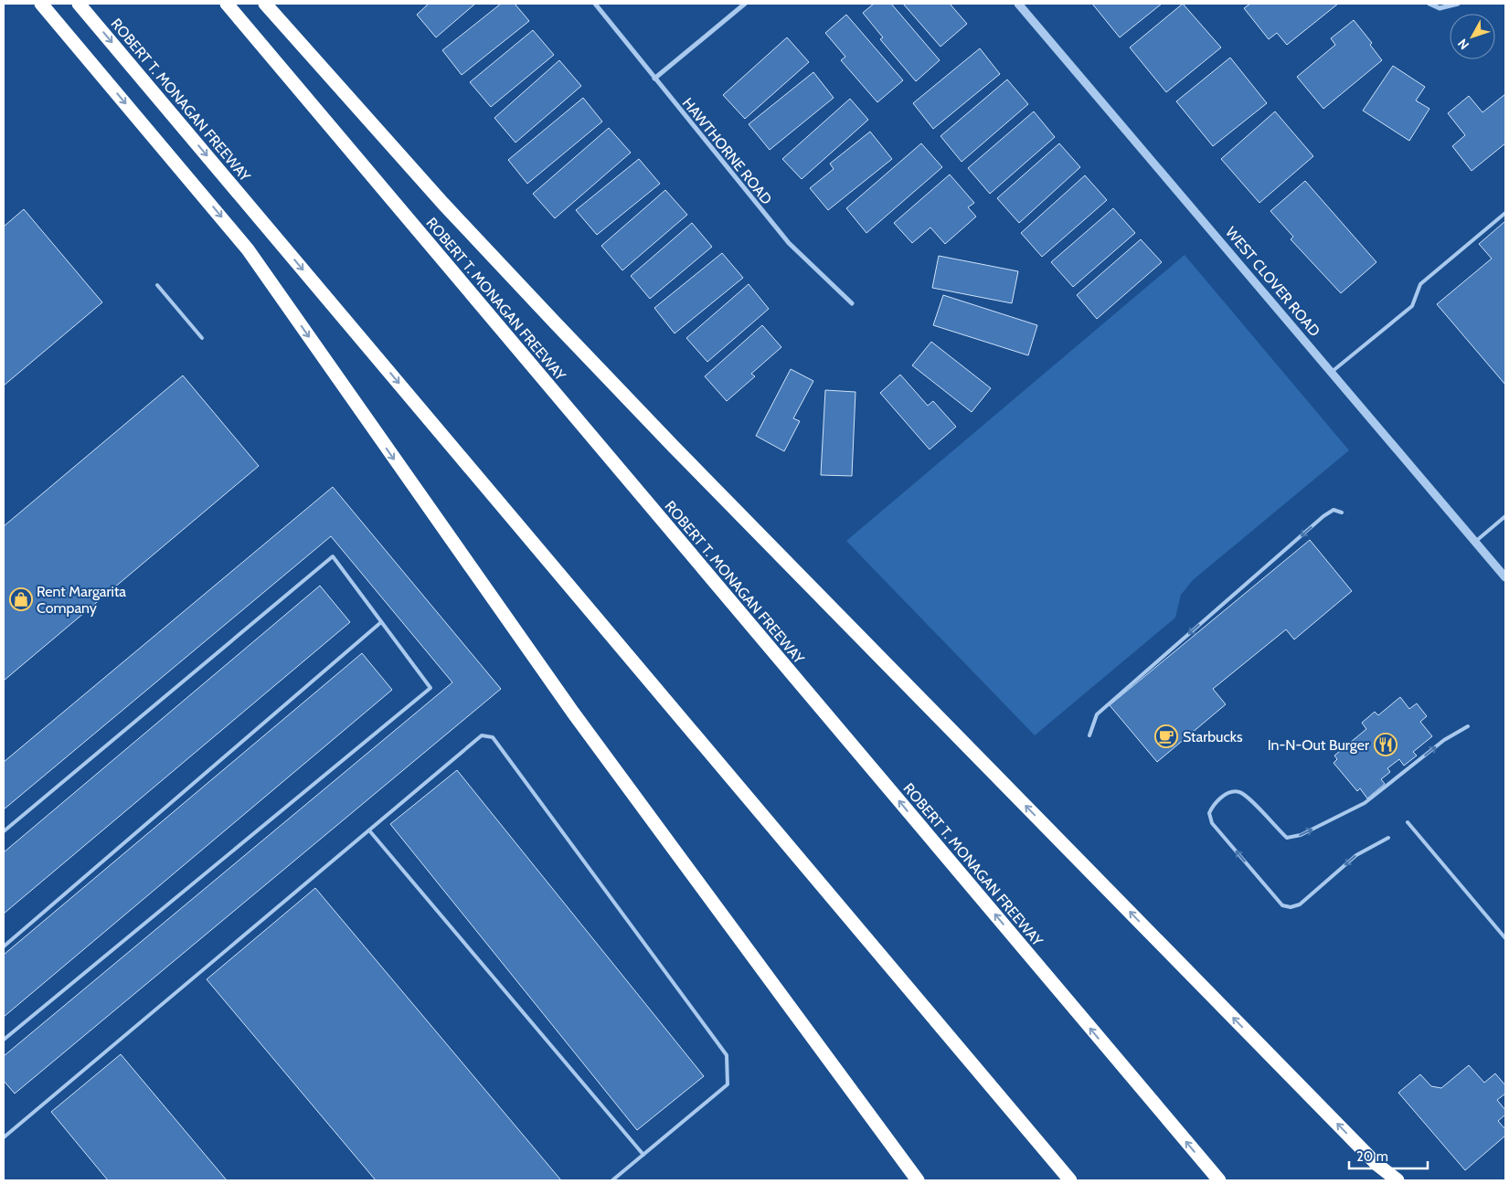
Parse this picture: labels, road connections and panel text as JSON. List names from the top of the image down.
{
  "streets": {
    "highway": ["ROBERT T. MONAGAN FREEWAY"],
    "street": ["HAWTHORNE ROAD", "WEST CLOVER ROAD"]
  },
  "places": {
    "shop": ["Rent Margarita Company"],
    "cafe": ["Starbucks"],
    "restaurant": ["In-N-Out Burger"]
  },
  "scale_bar": "20 m",
  "north": "bottom left"
}
